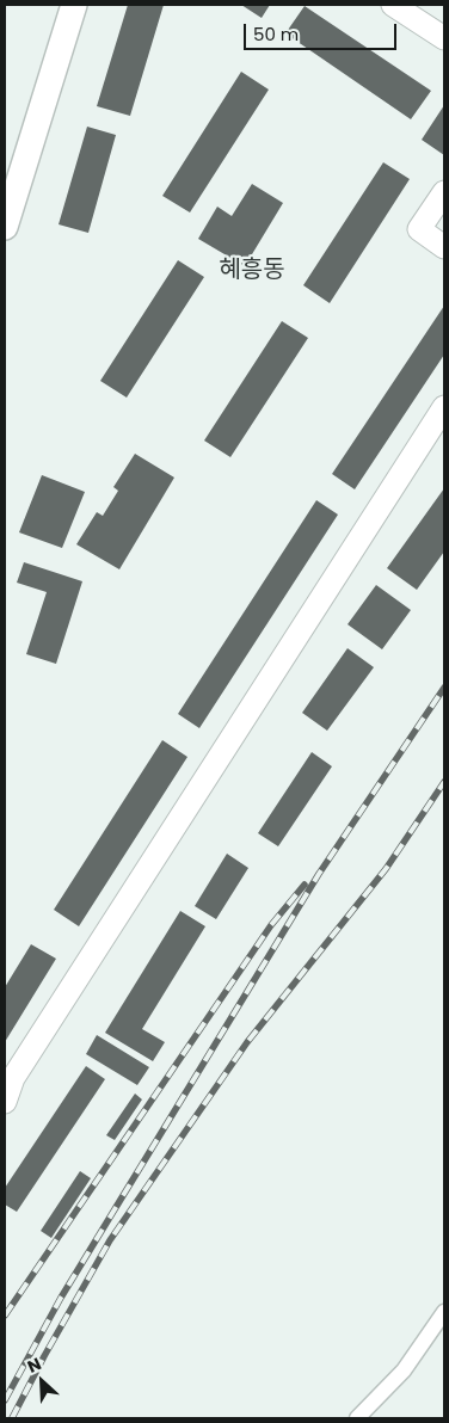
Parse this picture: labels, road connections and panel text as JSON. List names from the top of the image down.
{
  "districts": ["혜흥동"],
  "scale_bar": "50 m",
  "north": "top left"
}
